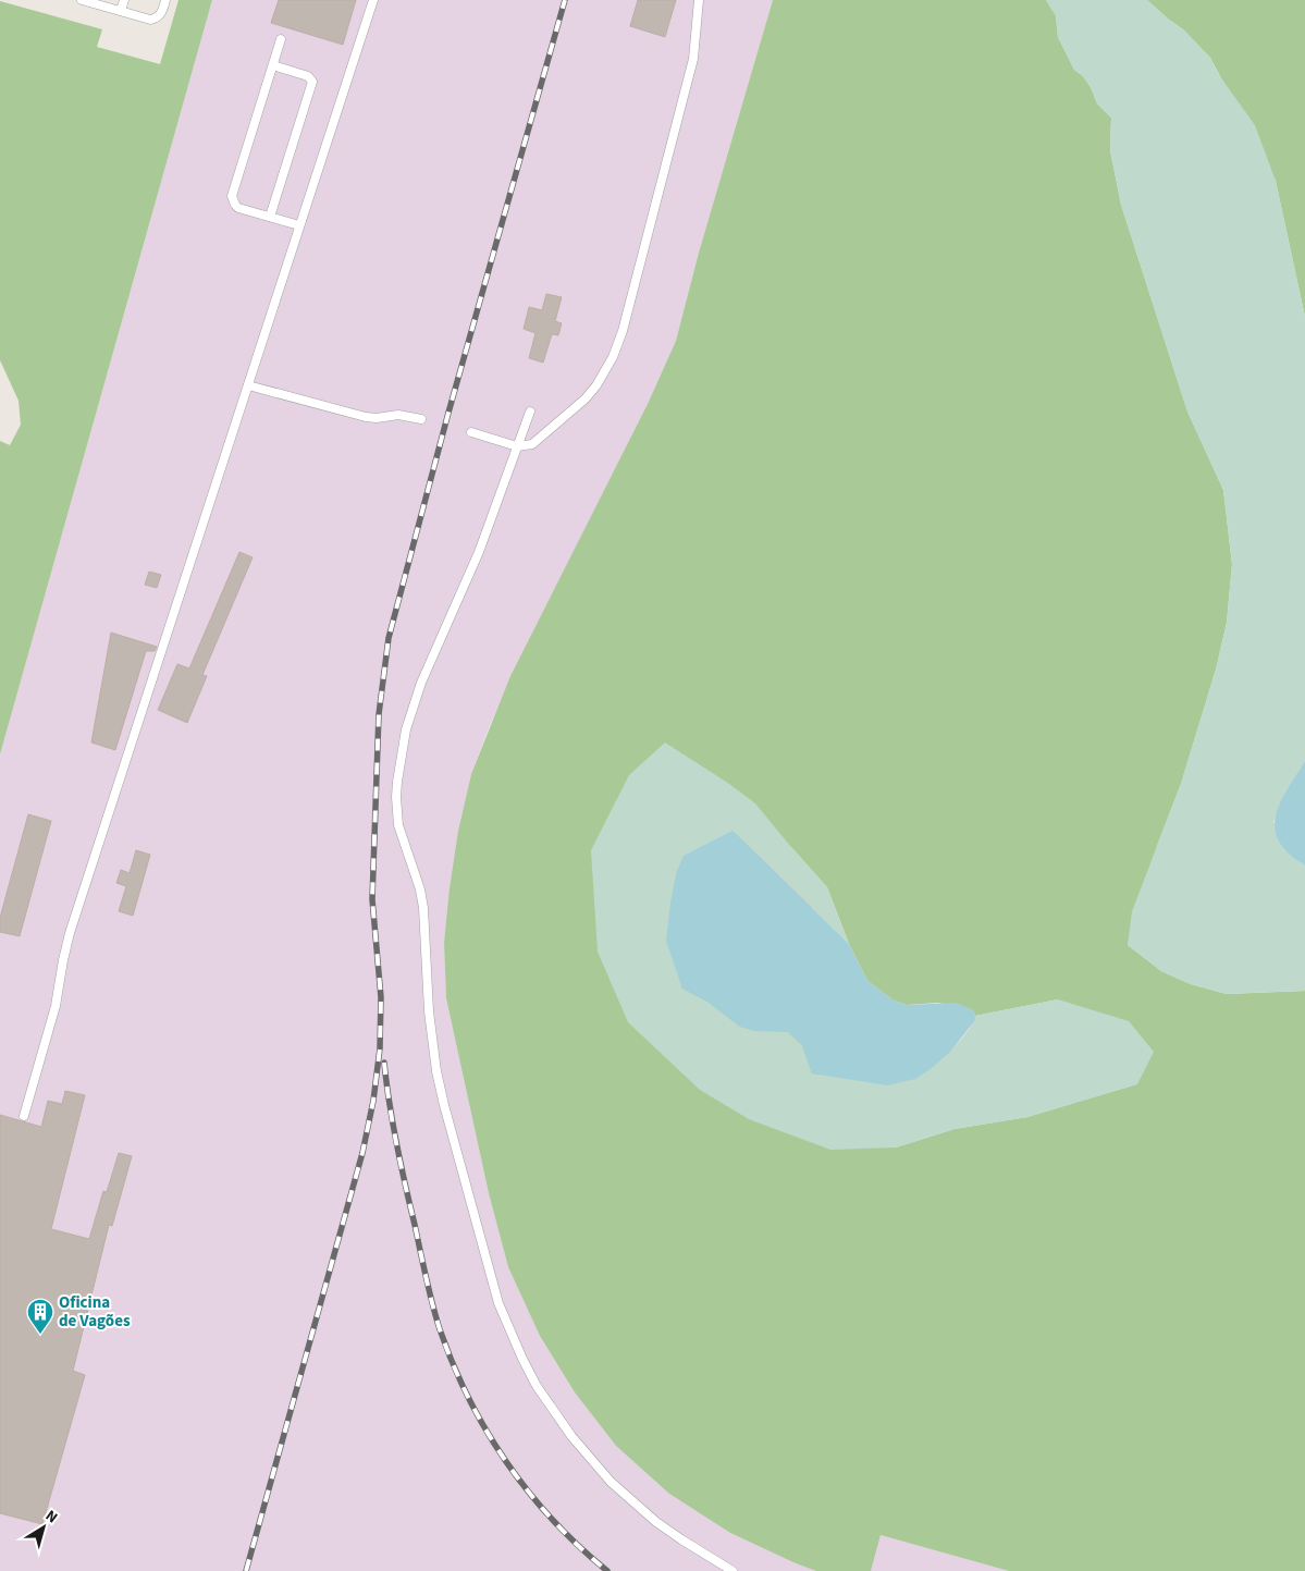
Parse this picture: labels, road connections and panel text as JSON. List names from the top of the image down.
{
  "places": {
    "building": ["Oficina de Vagões"]
  },
  "north": "top right"
}
